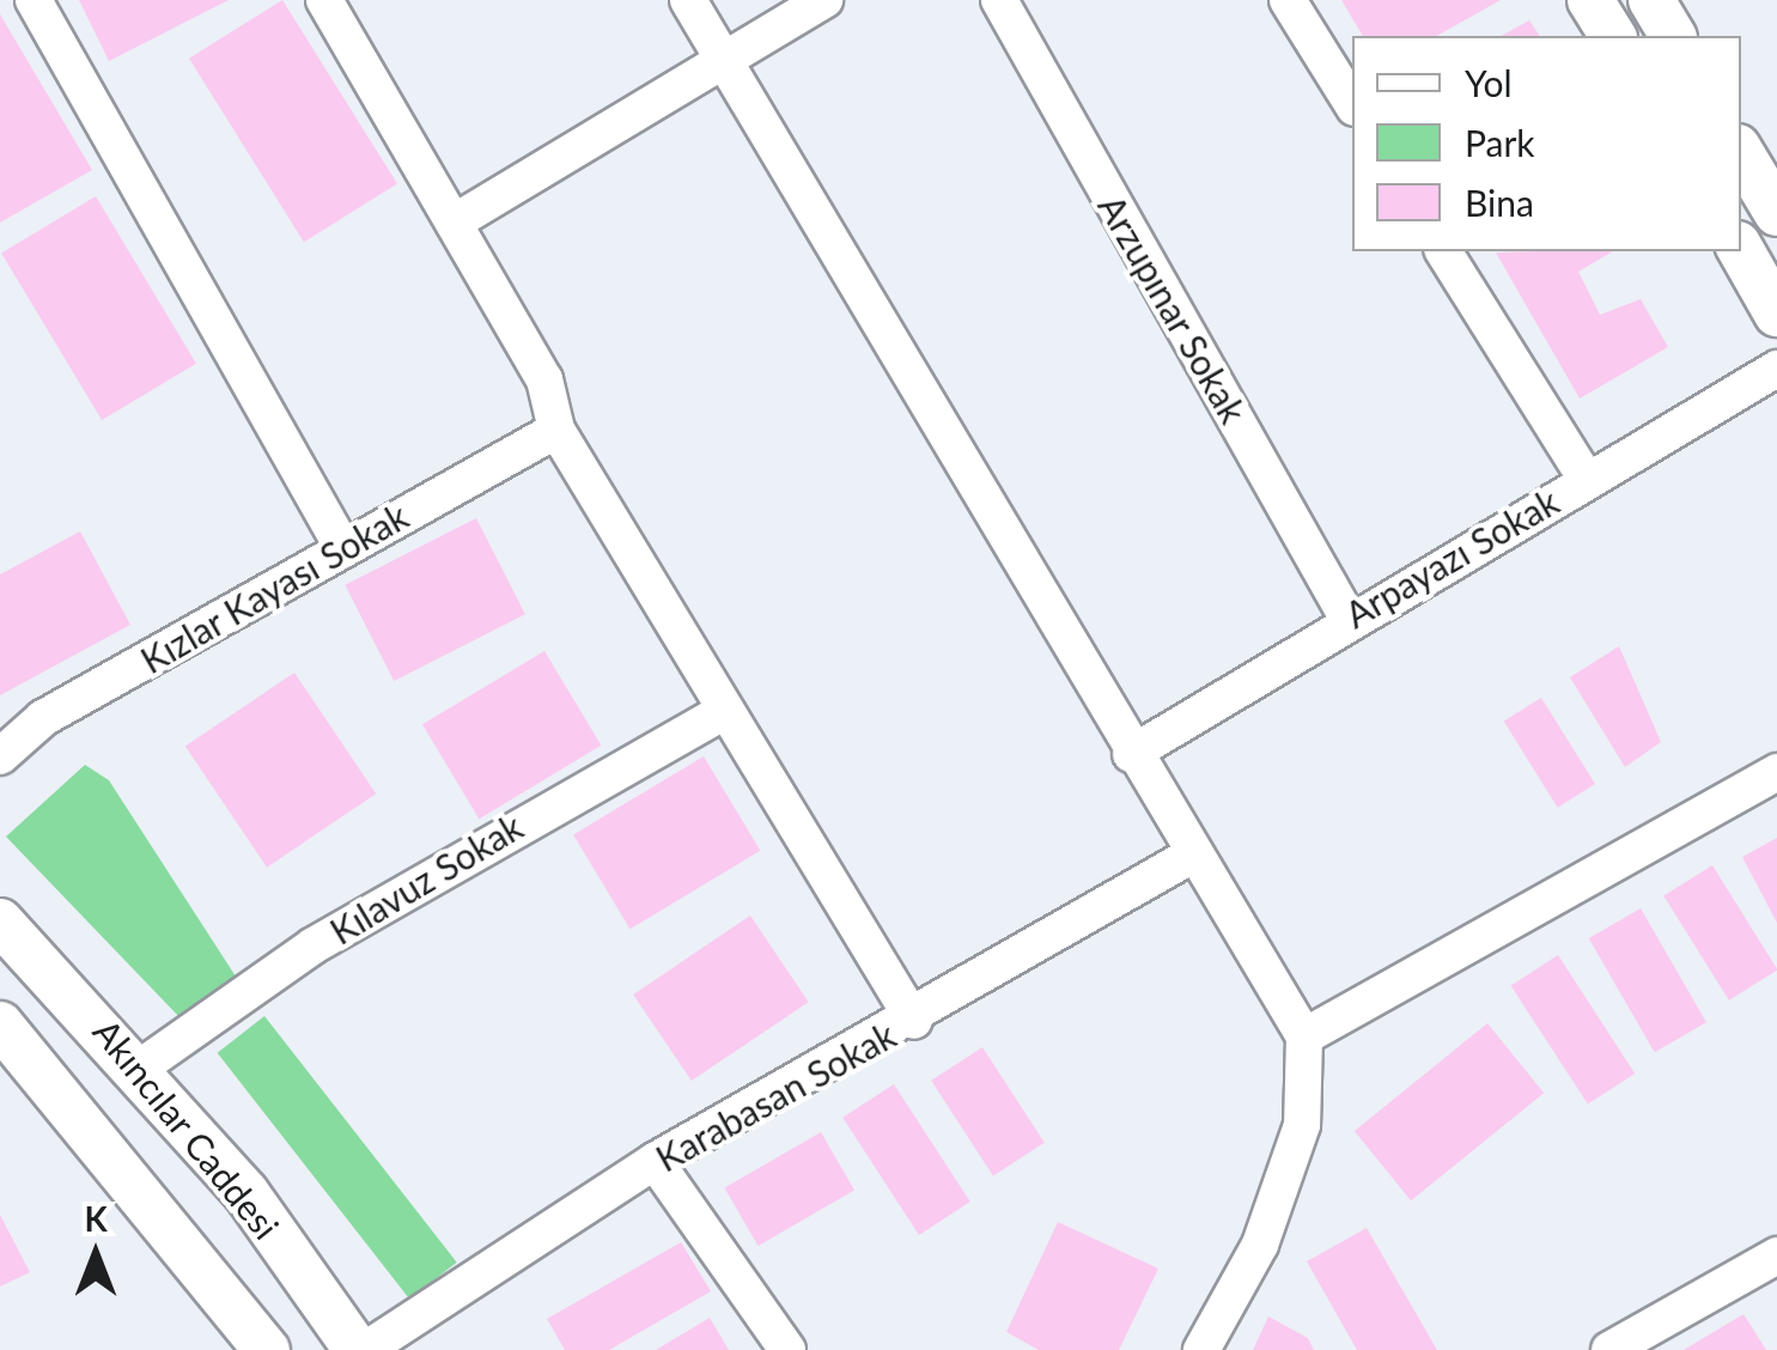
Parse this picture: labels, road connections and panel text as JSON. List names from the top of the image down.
{
  "streets": {
    "main road": ["Akıncılar Caddesi"],
    "street": [
      "Arzupınar Sokak",
      "Arpayazı Sokak",
      "Kızlar Kayası Sokak",
      "Kılavuz Sokak",
      "Karabasan Sokak"
    ]
  },
  "crossings": [
    ["Arzupınar Sokak", "Arpayazı Sokak"],
    ["Kılavuz Sokak", "Akıncılar Caddesi"],
    ["Karabasan Sokak", "Akıncılar Caddesi"]
  ],
  "legend": ["Yol", "Park", "Bina"],
  "north": "top"
}
